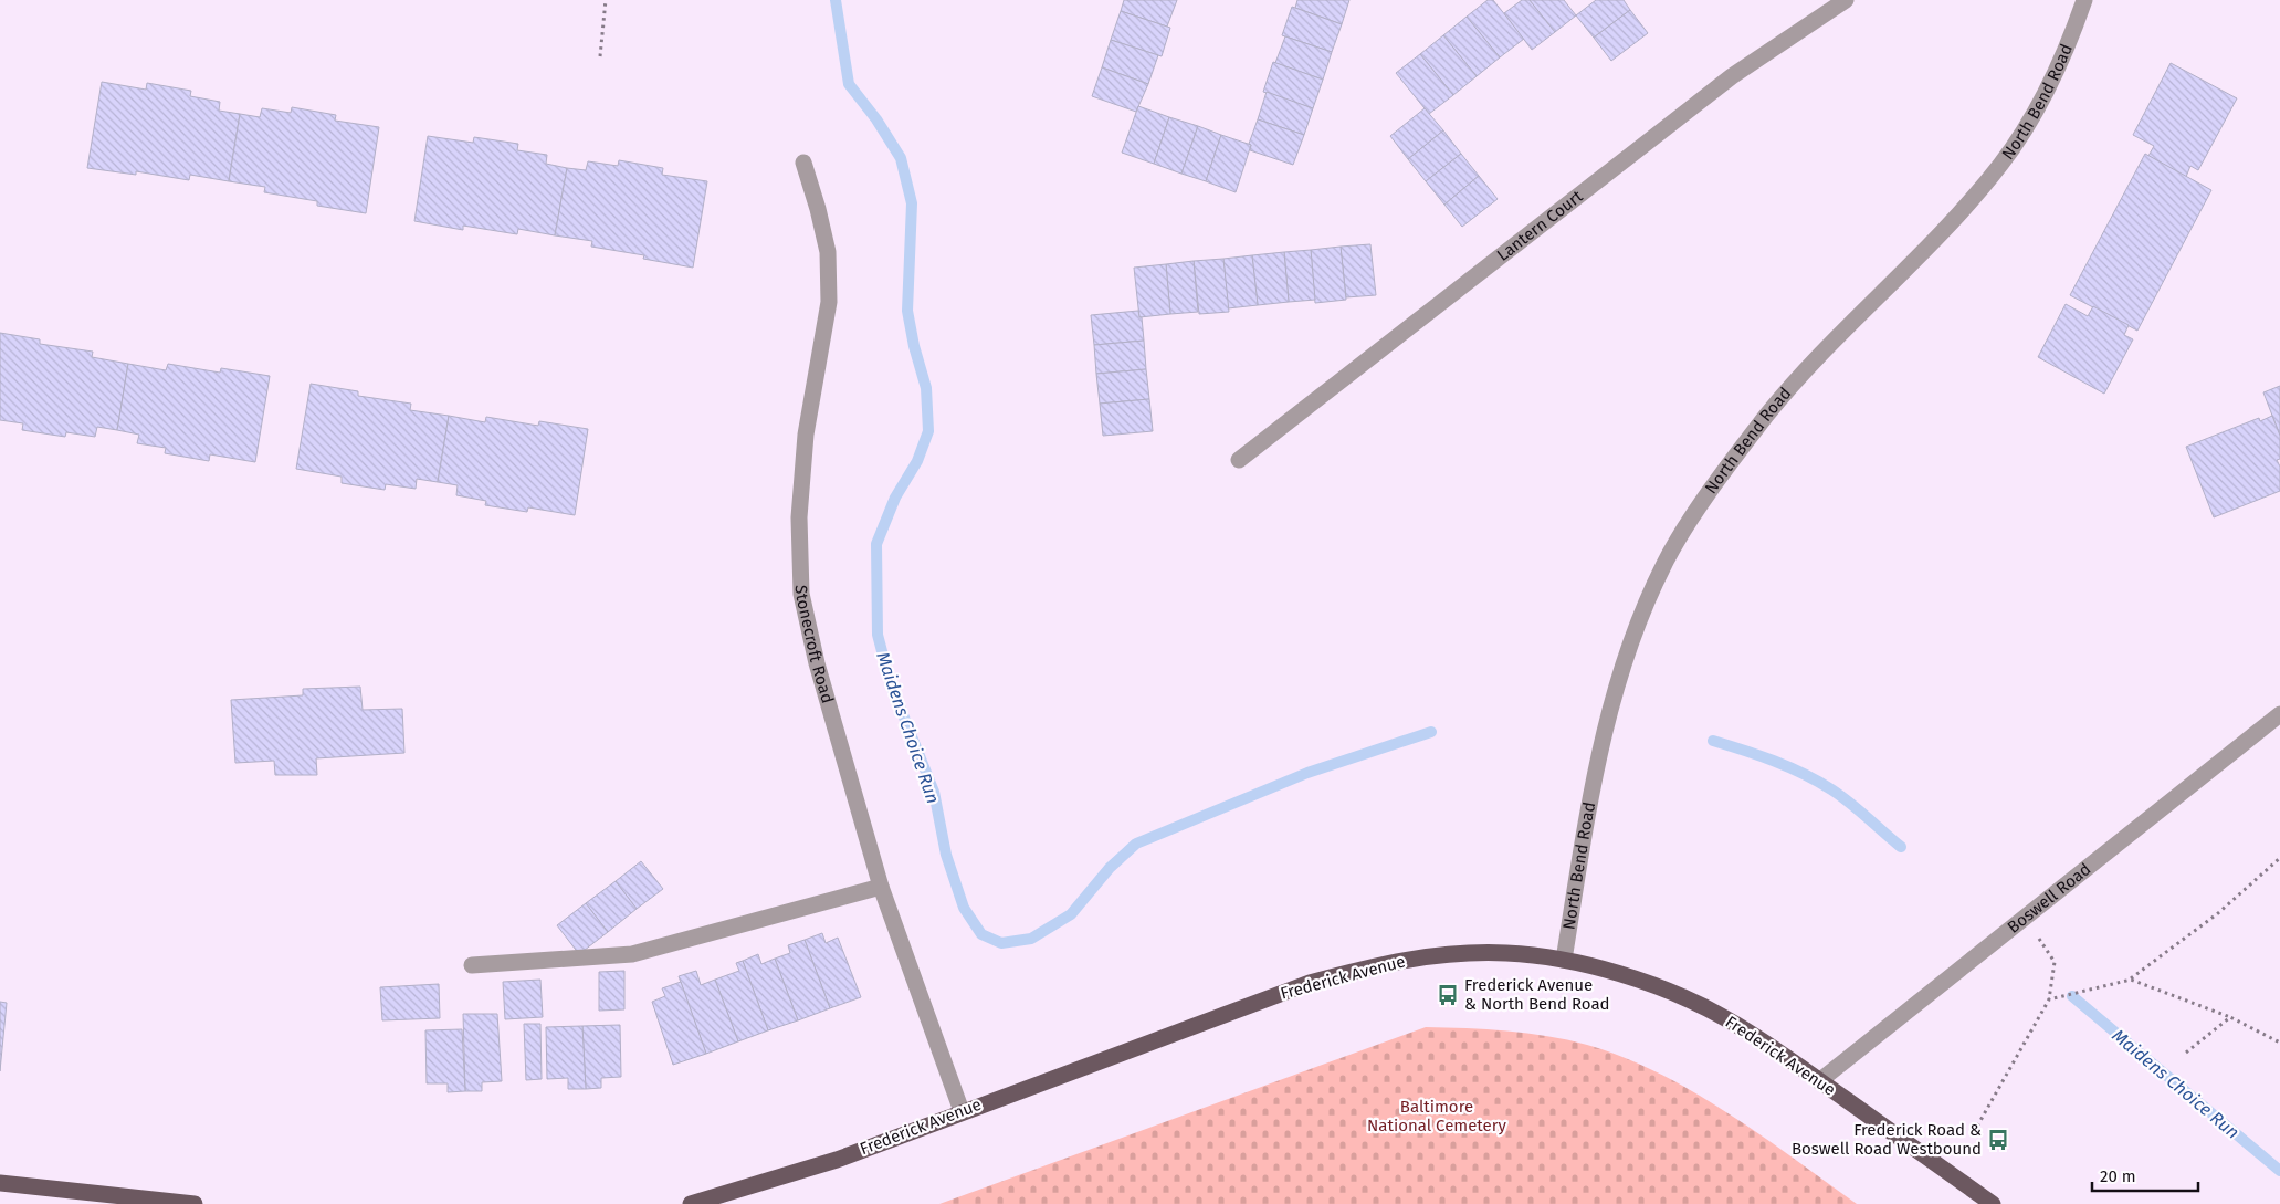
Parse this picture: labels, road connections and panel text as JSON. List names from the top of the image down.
{
  "streets": {
    "main road": ["Frederick Avenue"],
    "street": [
      "North Bend Road",
      "Lantern Court",
      "Stonecroft Road",
      "Boswell Road"
    ]
  },
  "crossings": [
    ["North Bend Road", "Frederick Avenue"],
    ["Stonecroft Road", "Frederick Avenue"],
    ["Boswell Road", "Frederick Avenue"]
  ],
  "water": ["Maidens Choice Run"],
  "parks": ["Baltimore National Cemetery"],
  "places": {
    "bus stop": ["Frederick Avenue & North Bend Road", "Frederick Road & Boswell Road Westbound"]
  },
  "scale_bar": "20 m"
}
